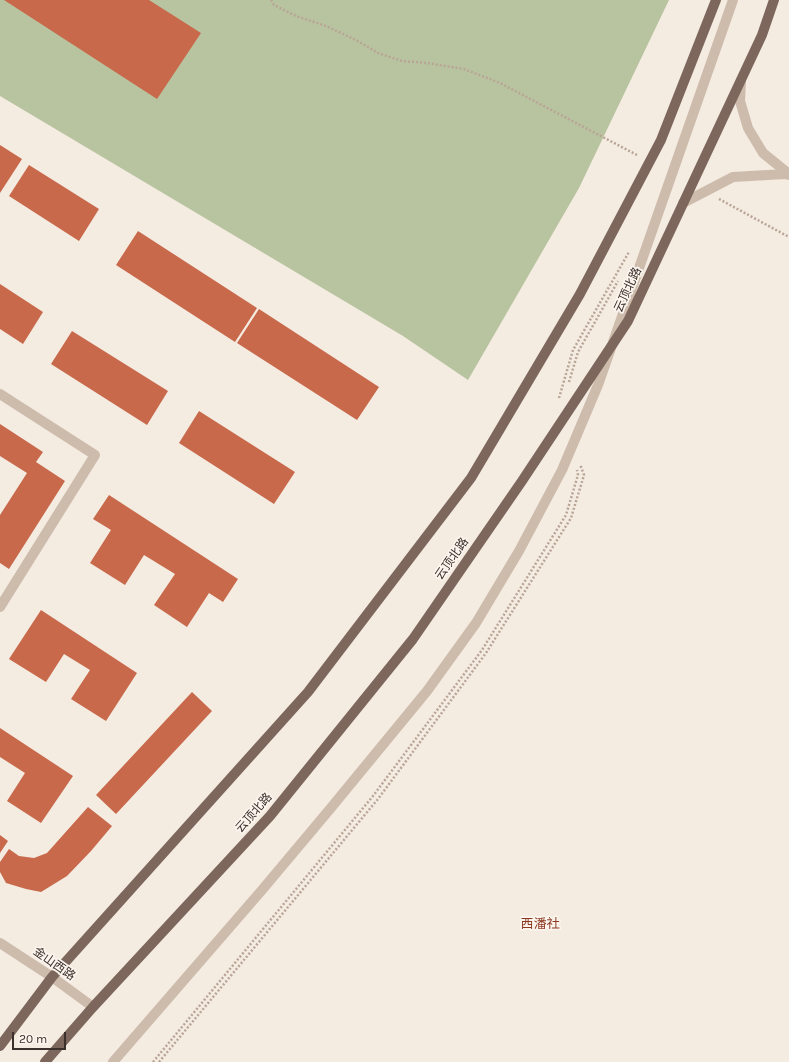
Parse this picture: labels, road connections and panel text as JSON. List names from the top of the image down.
{
  "streets": {
    "main road": ["云顶北路"],
    "street": ["金山西路"]
  },
  "crossings": [
    ["云顶北路", "金山西路"]
  ],
  "districts": ["西潘社"],
  "scale_bar": "20 m"
}
